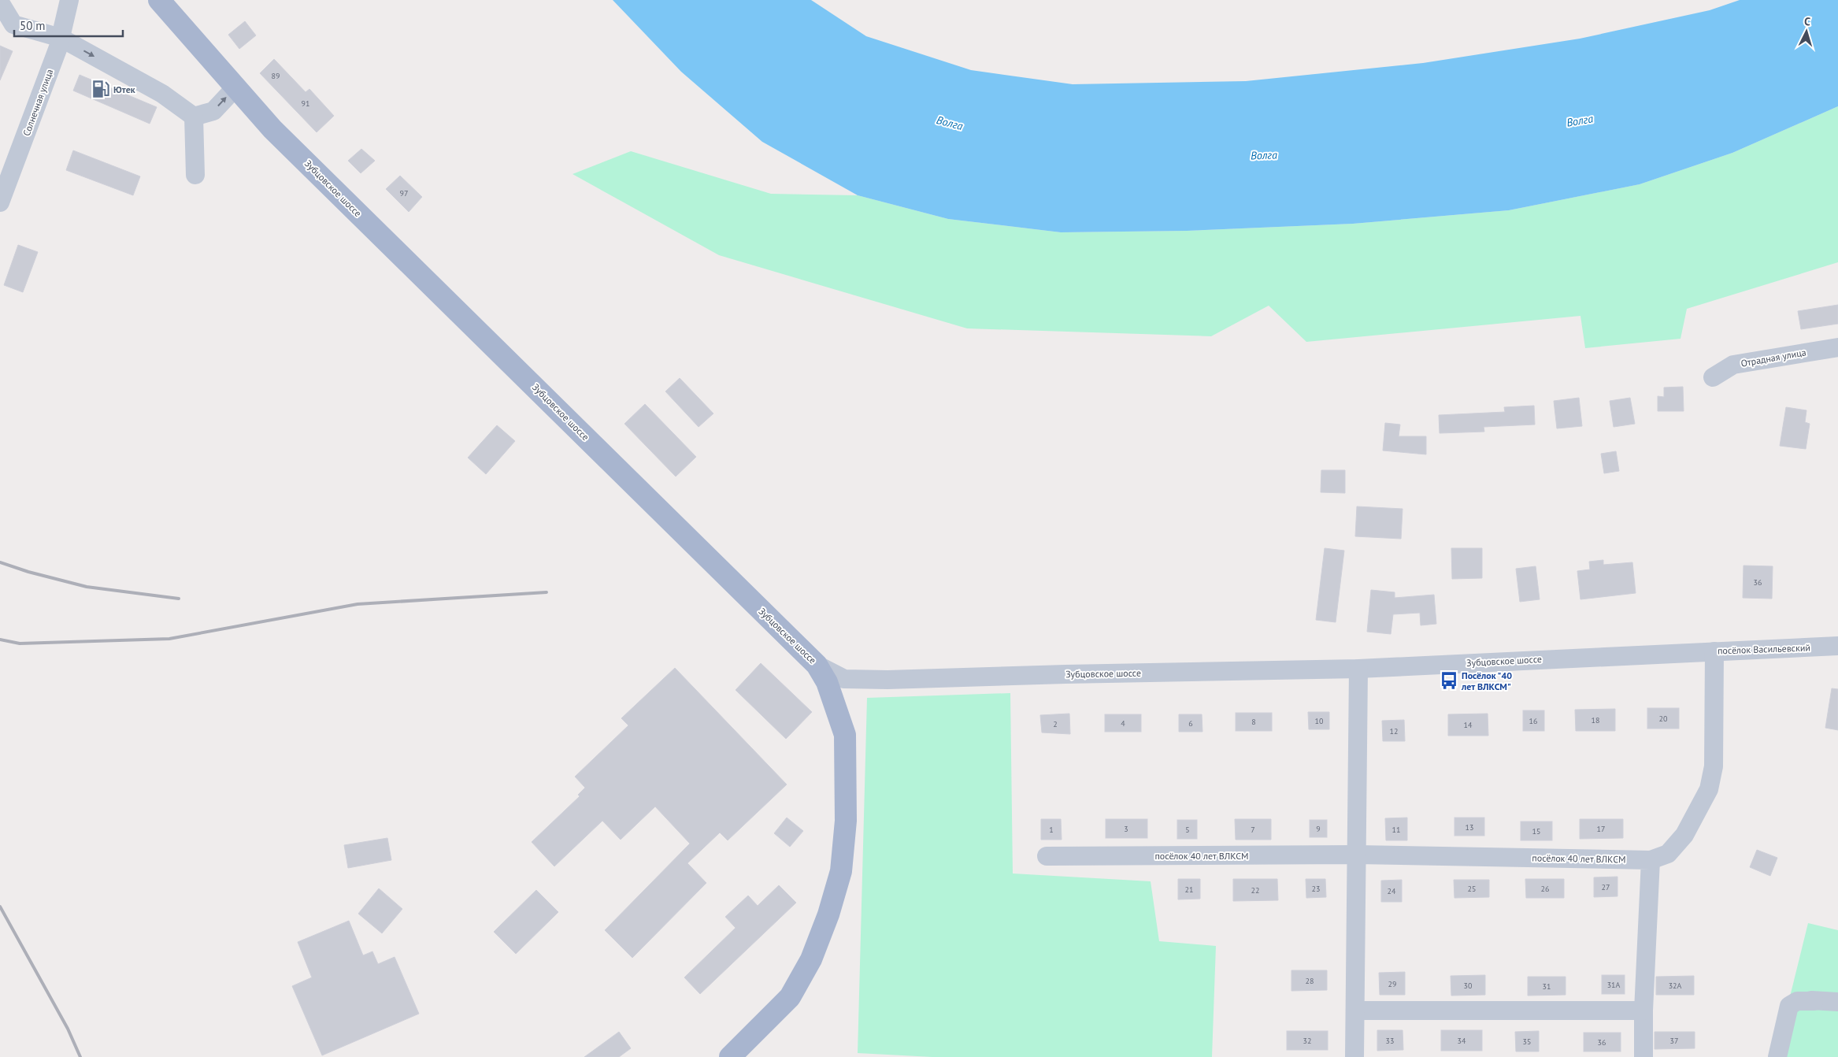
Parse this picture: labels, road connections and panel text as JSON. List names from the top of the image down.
{
  "streets": {
    "main road": ["Зубцовское шоссе"],
    "street": [
      "Солнечная улица",
      "Отрадная улица",
      "посёлок Васильевский",
      "посёлок 40 лет ВЛКСМ"
    ]
  },
  "crossings": [
    ["Зубцовское шоссе", "посёлок Васильевский"]
  ],
  "water": ["Волга"],
  "places": {
    "fuel station": ["Ютек"],
    "bus stop": ["Посёлок \"40 лет ВЛКСМ\""]
  },
  "house_numbers": [
    "89",
    "91",
    "97",
    "36",
    "20",
    "18",
    "10",
    "16",
    "8",
    "4",
    "6",
    "2",
    "14",
    "12",
    "13",
    "3",
    "9",
    "17",
    "1",
    "5",
    "7",
    "11",
    "15",
    "27",
    "23",
    "25",
    "26",
    "21",
    "22",
    "24",
    "28",
    "29",
    "31А",
    "30",
    "32А",
    "31",
    "32",
    "33",
    "34",
    "37",
    "35",
    "36"
  ],
  "scale_bar": "50 m",
  "north": "top"
}
